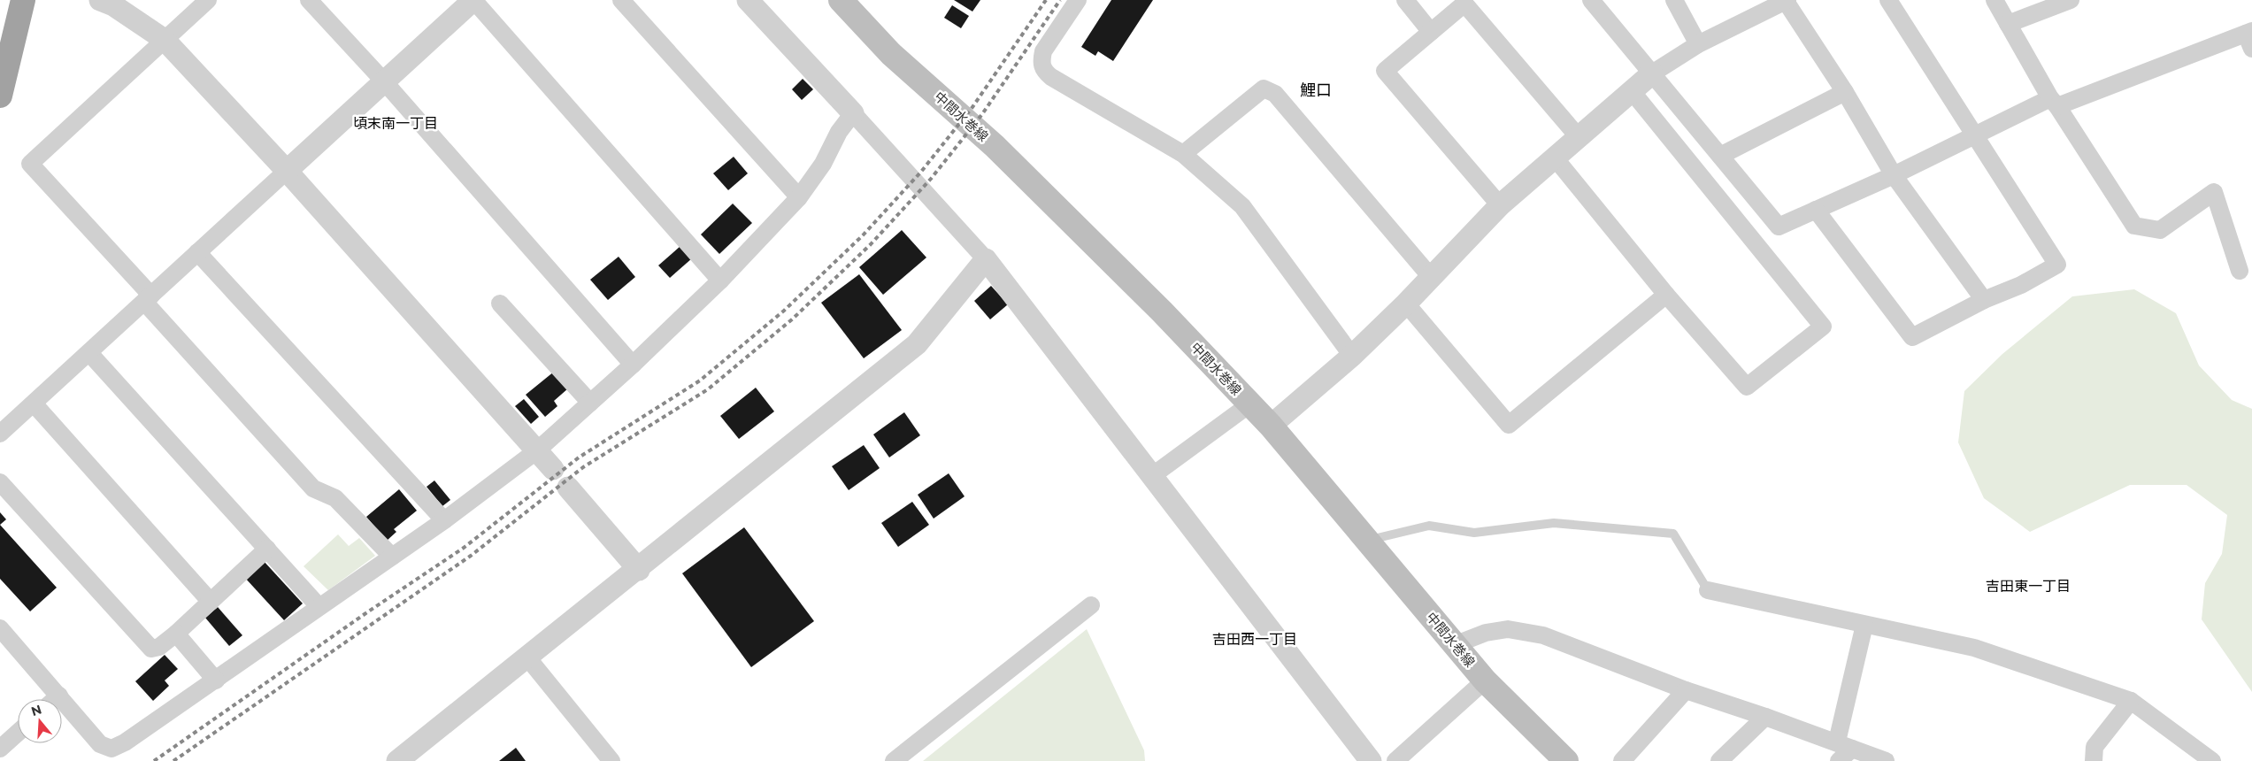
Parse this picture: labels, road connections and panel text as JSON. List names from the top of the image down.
{
  "streets": {
    "main road": ["中間水巻線"]
  },
  "districts": [
    "鯉口",
    "頃末南一丁目",
    "吉田東一丁目",
    "吉田西一丁目"
  ],
  "north": "top"
}
